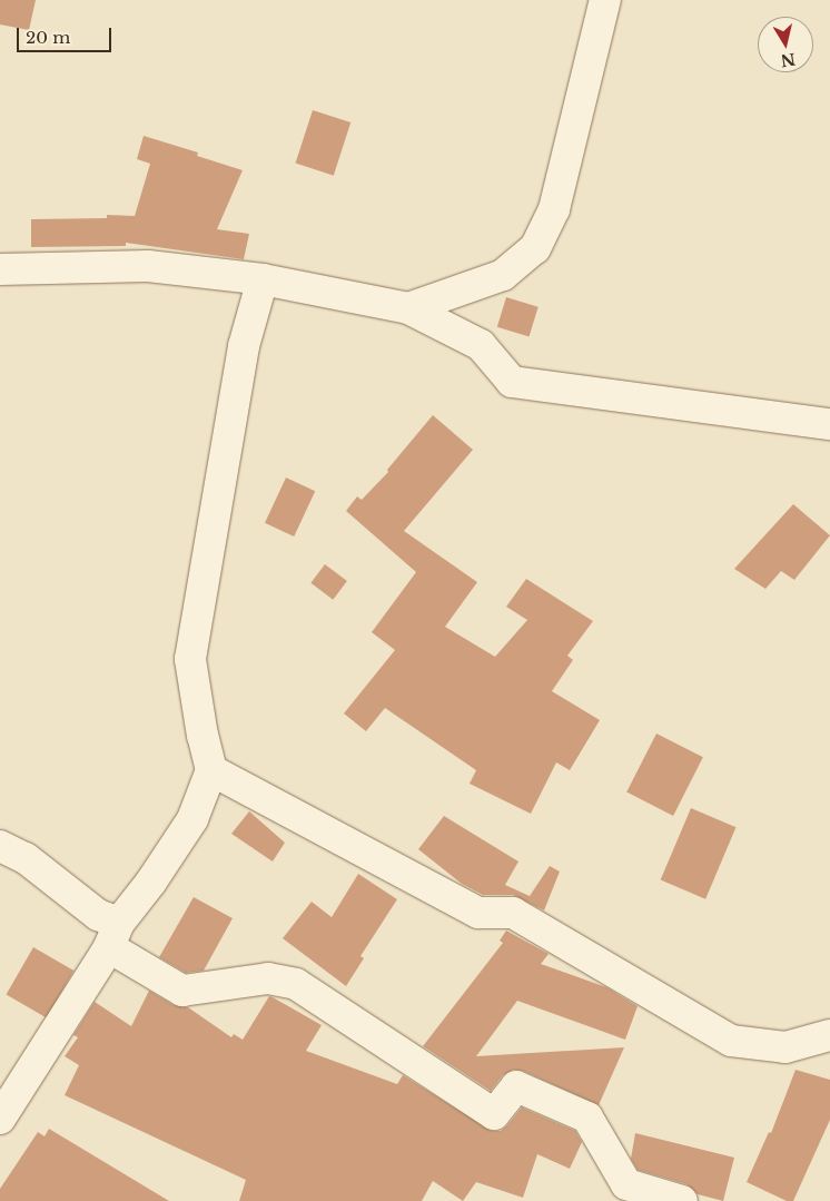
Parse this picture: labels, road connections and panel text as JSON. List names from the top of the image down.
{
  "scale_bar": "20 m",
  "north": "bottom"
}
